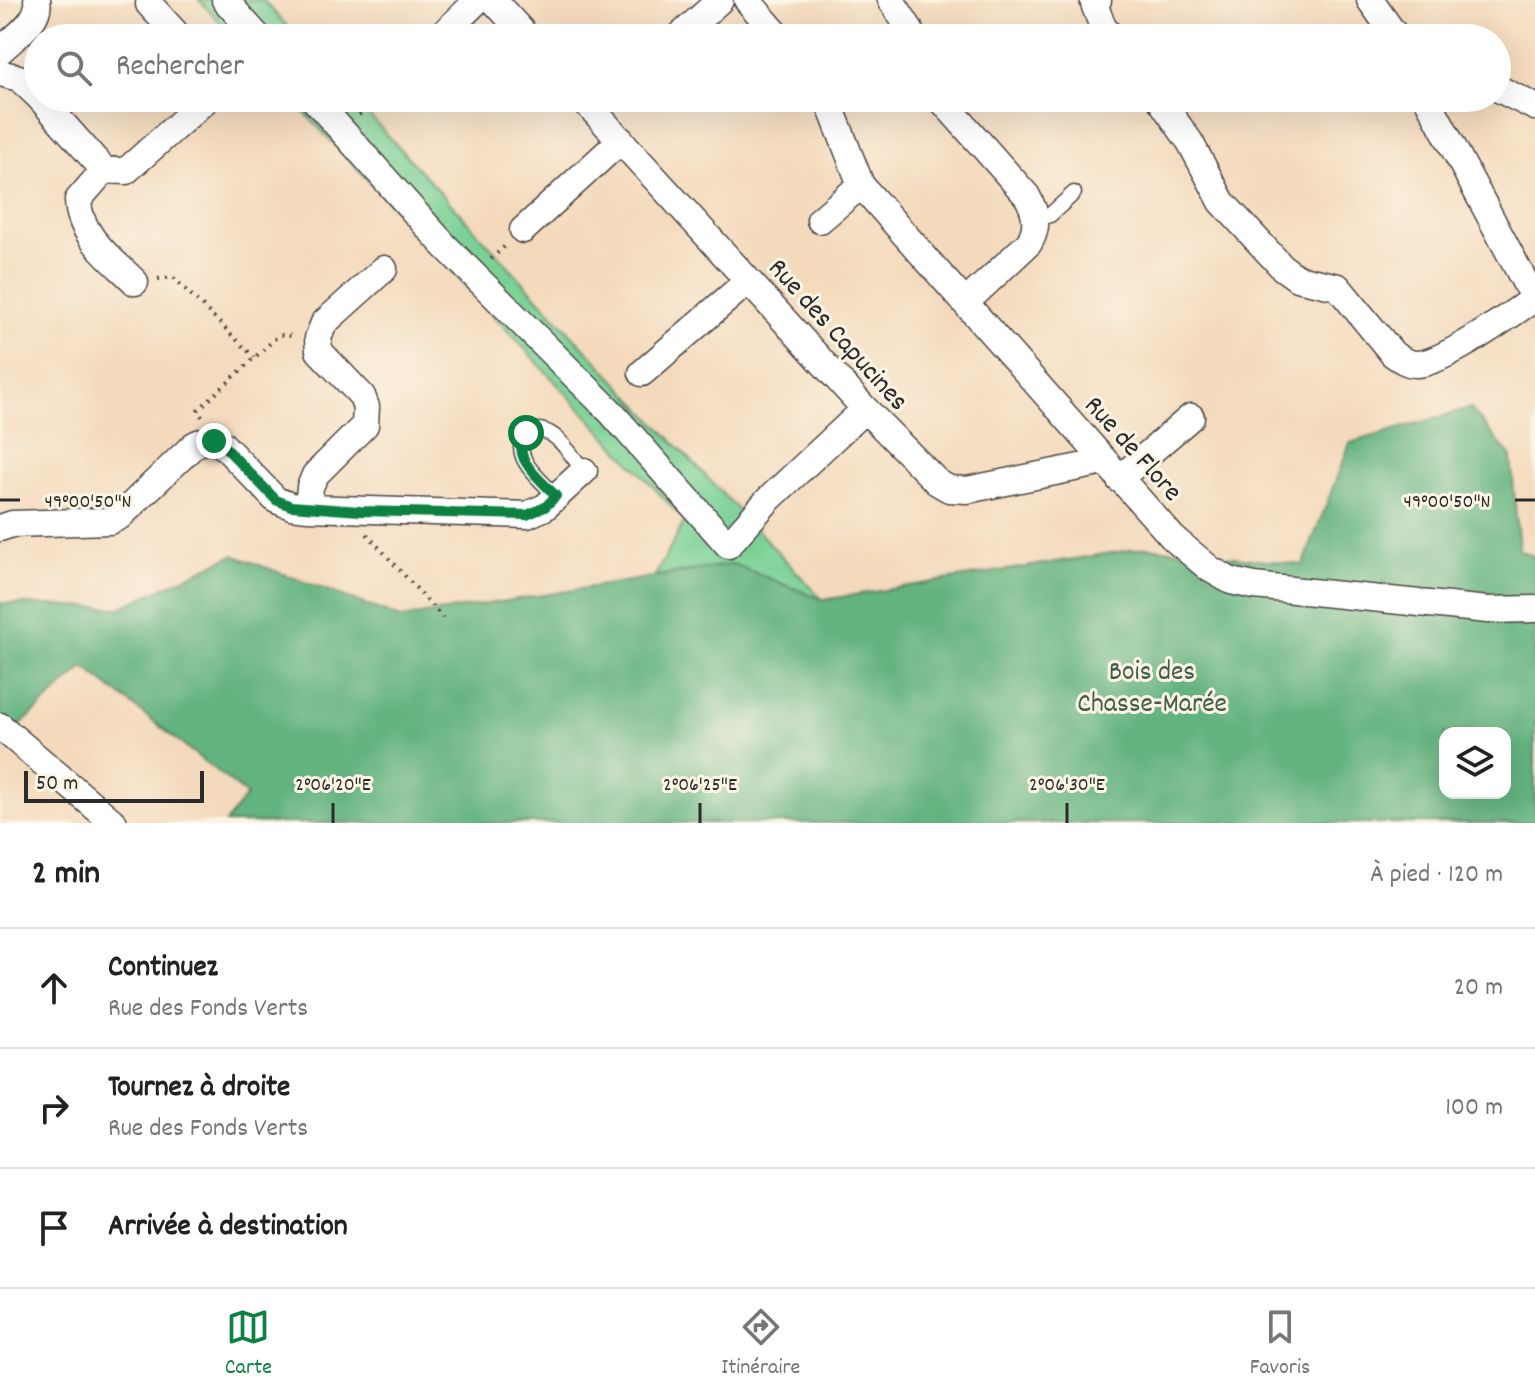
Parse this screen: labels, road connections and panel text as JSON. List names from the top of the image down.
{
  "streets": {
    "street": ["Rue des Capucines", "Rue de Flore"]
  },
  "crossings": [
    ["Rue des Capucines", "Rue de Flore"]
  ],
  "parks": ["Bois des Chasse-Marée"],
  "scale_bar": "50 m",
  "page": {
    "search": "Rechercher",
    "scale": "50 m",
    "heading": ["2 min", "À pied · 120 m"],
    "list": [
      ["Continuez", "Rue des Fonds Verts", "20 m"],
      ["Tournez à droite", "Rue des Fonds Verts", "100 m"],
      "Arrivée à destination"
    ],
    "nav": ["Carte", "Itinéraire", "Favoris"]
  },
  "coordinates": [
    "49°00'50\"N",
    "2°06'20\"E",
    "2°06'25\"E",
    "2°06'30\"E"
  ]
}
